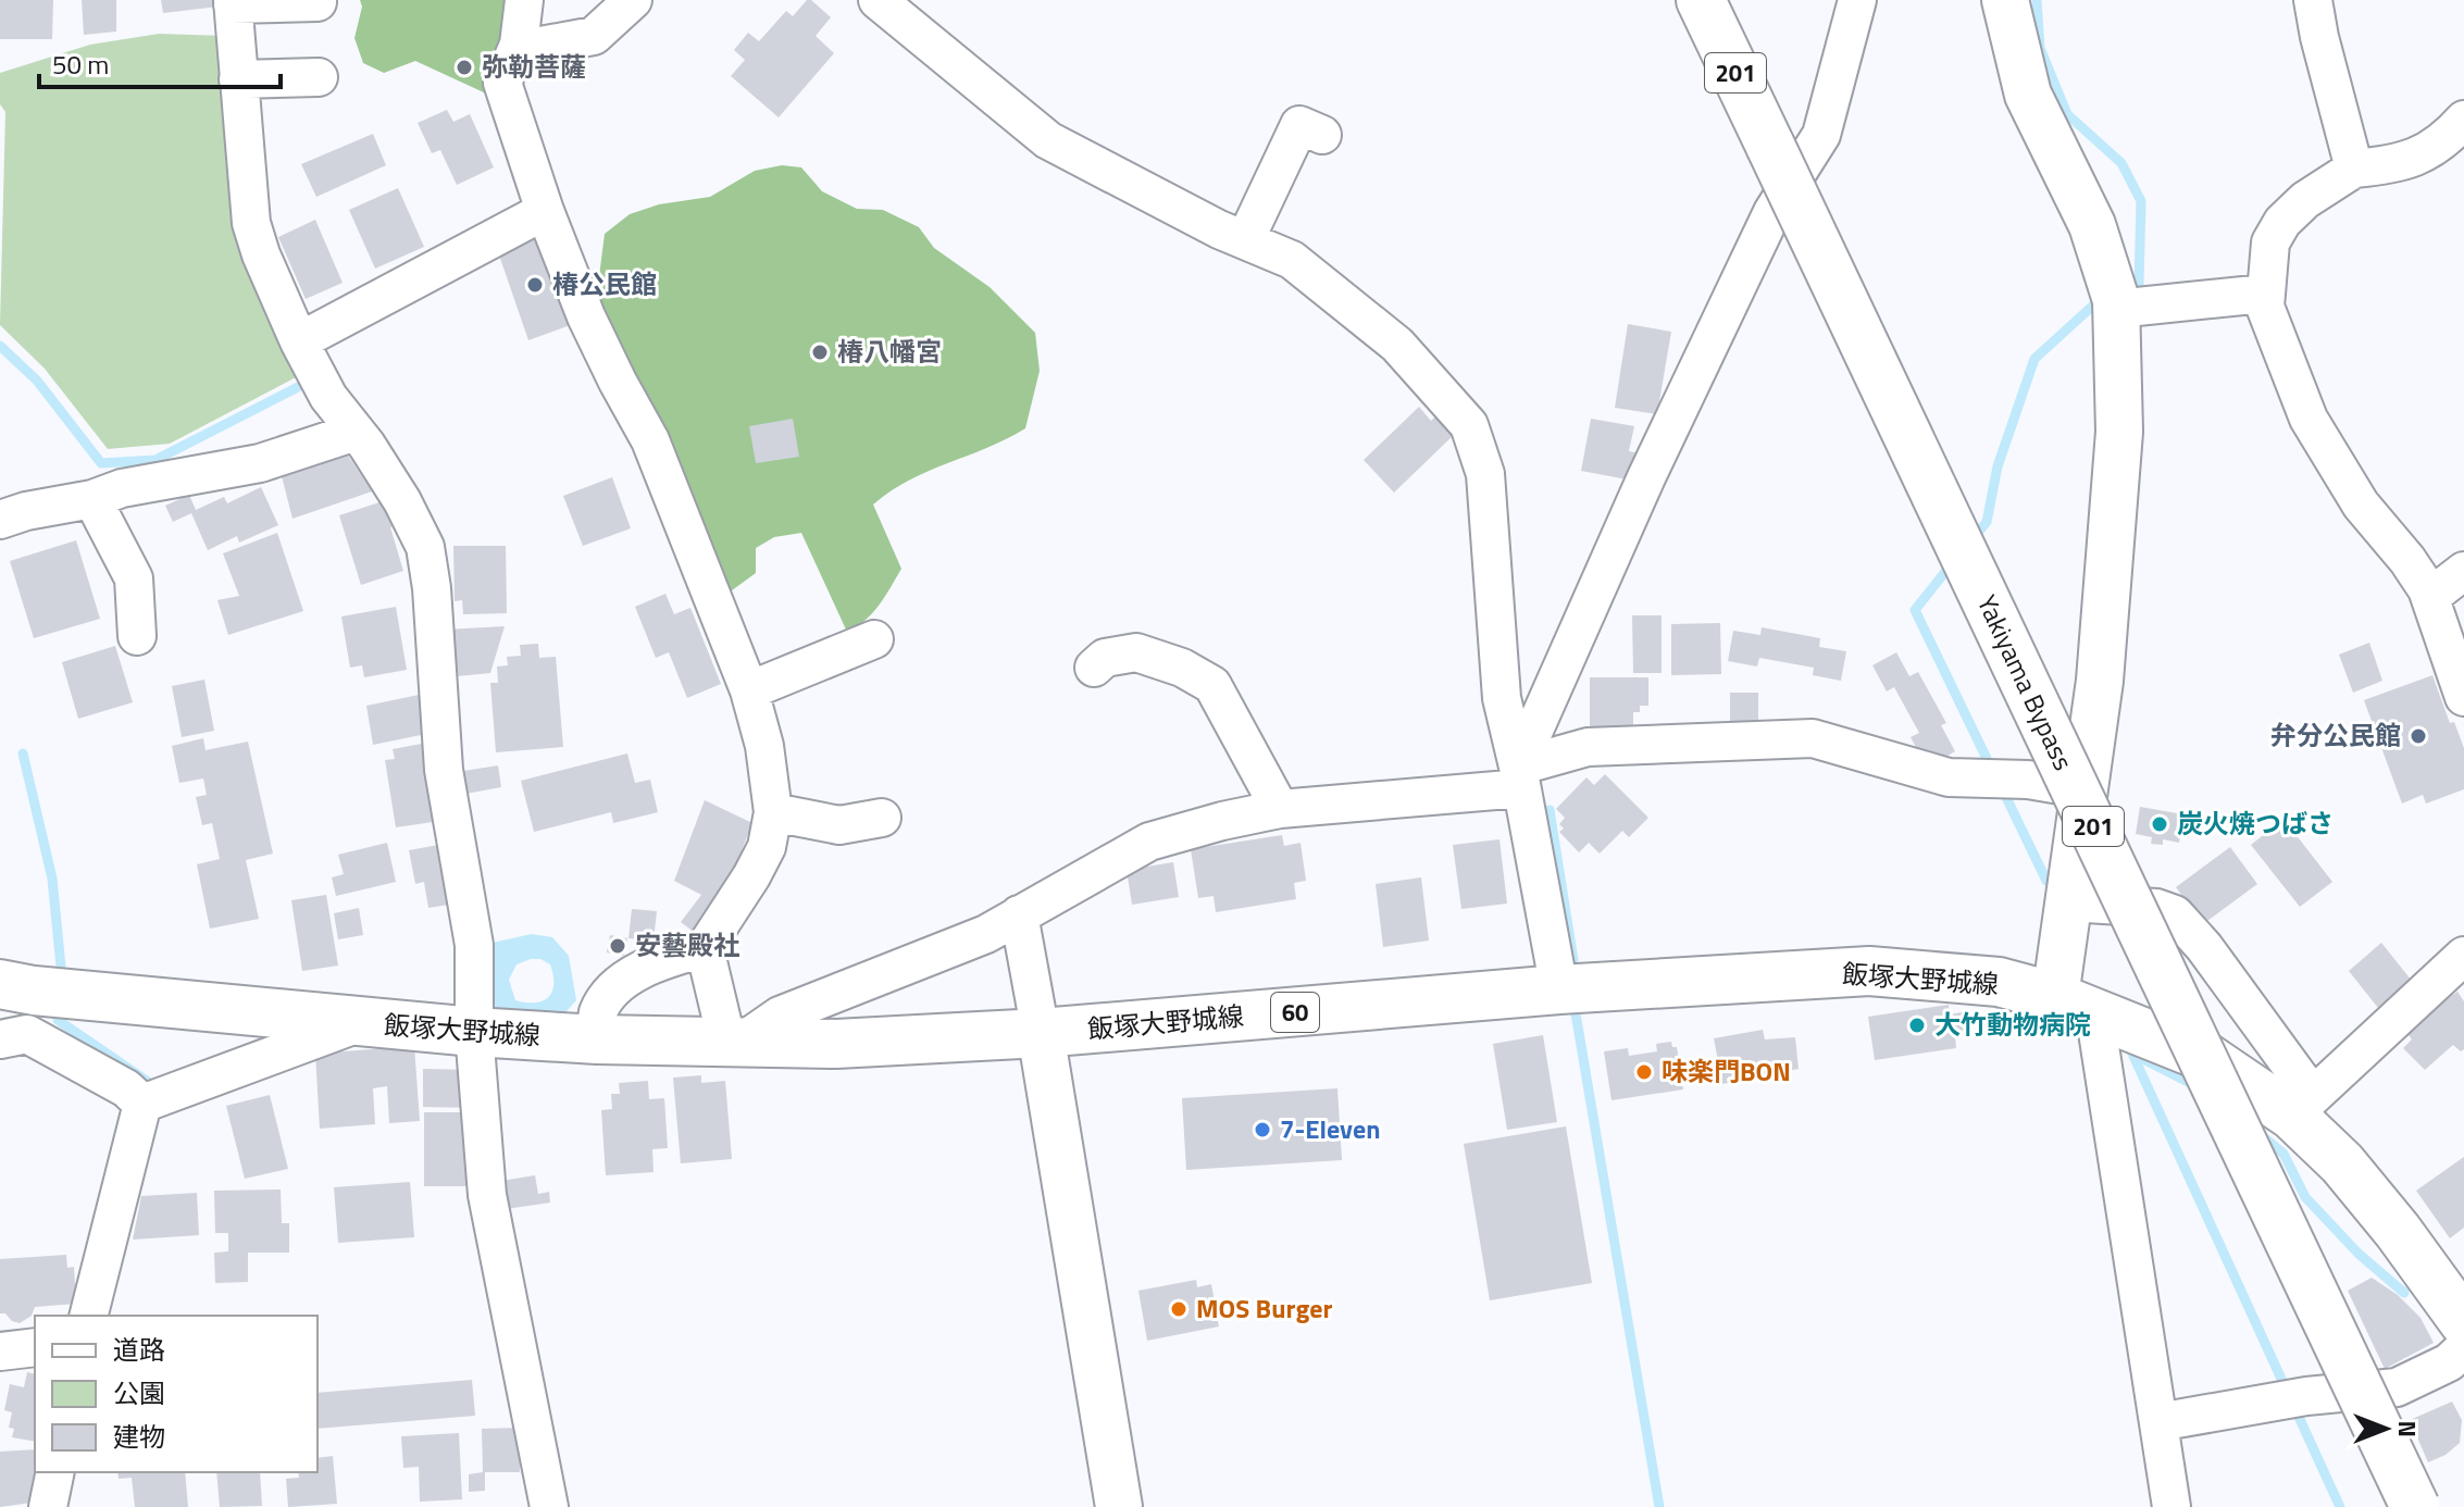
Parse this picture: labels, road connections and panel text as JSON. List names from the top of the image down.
{
  "streets": {
    "main road": [
      "201",
      "Yakiyama Bypass",
      "飯塚大野城線",
      "60"
    ]
  },
  "places": [
    "弥勒菩薩",
    "椿公民館",
    "椿八幡宮",
    "弁分公民館",
    "炭火焼つばさ",
    "安藝殿社",
    "大竹動物病院",
    "味楽門BON",
    "7-Eleven",
    "MOS Burger"
  ],
  "legend": ["道路", "公園", "建物"],
  "scale_bar": "50 m",
  "north": "right"
}
